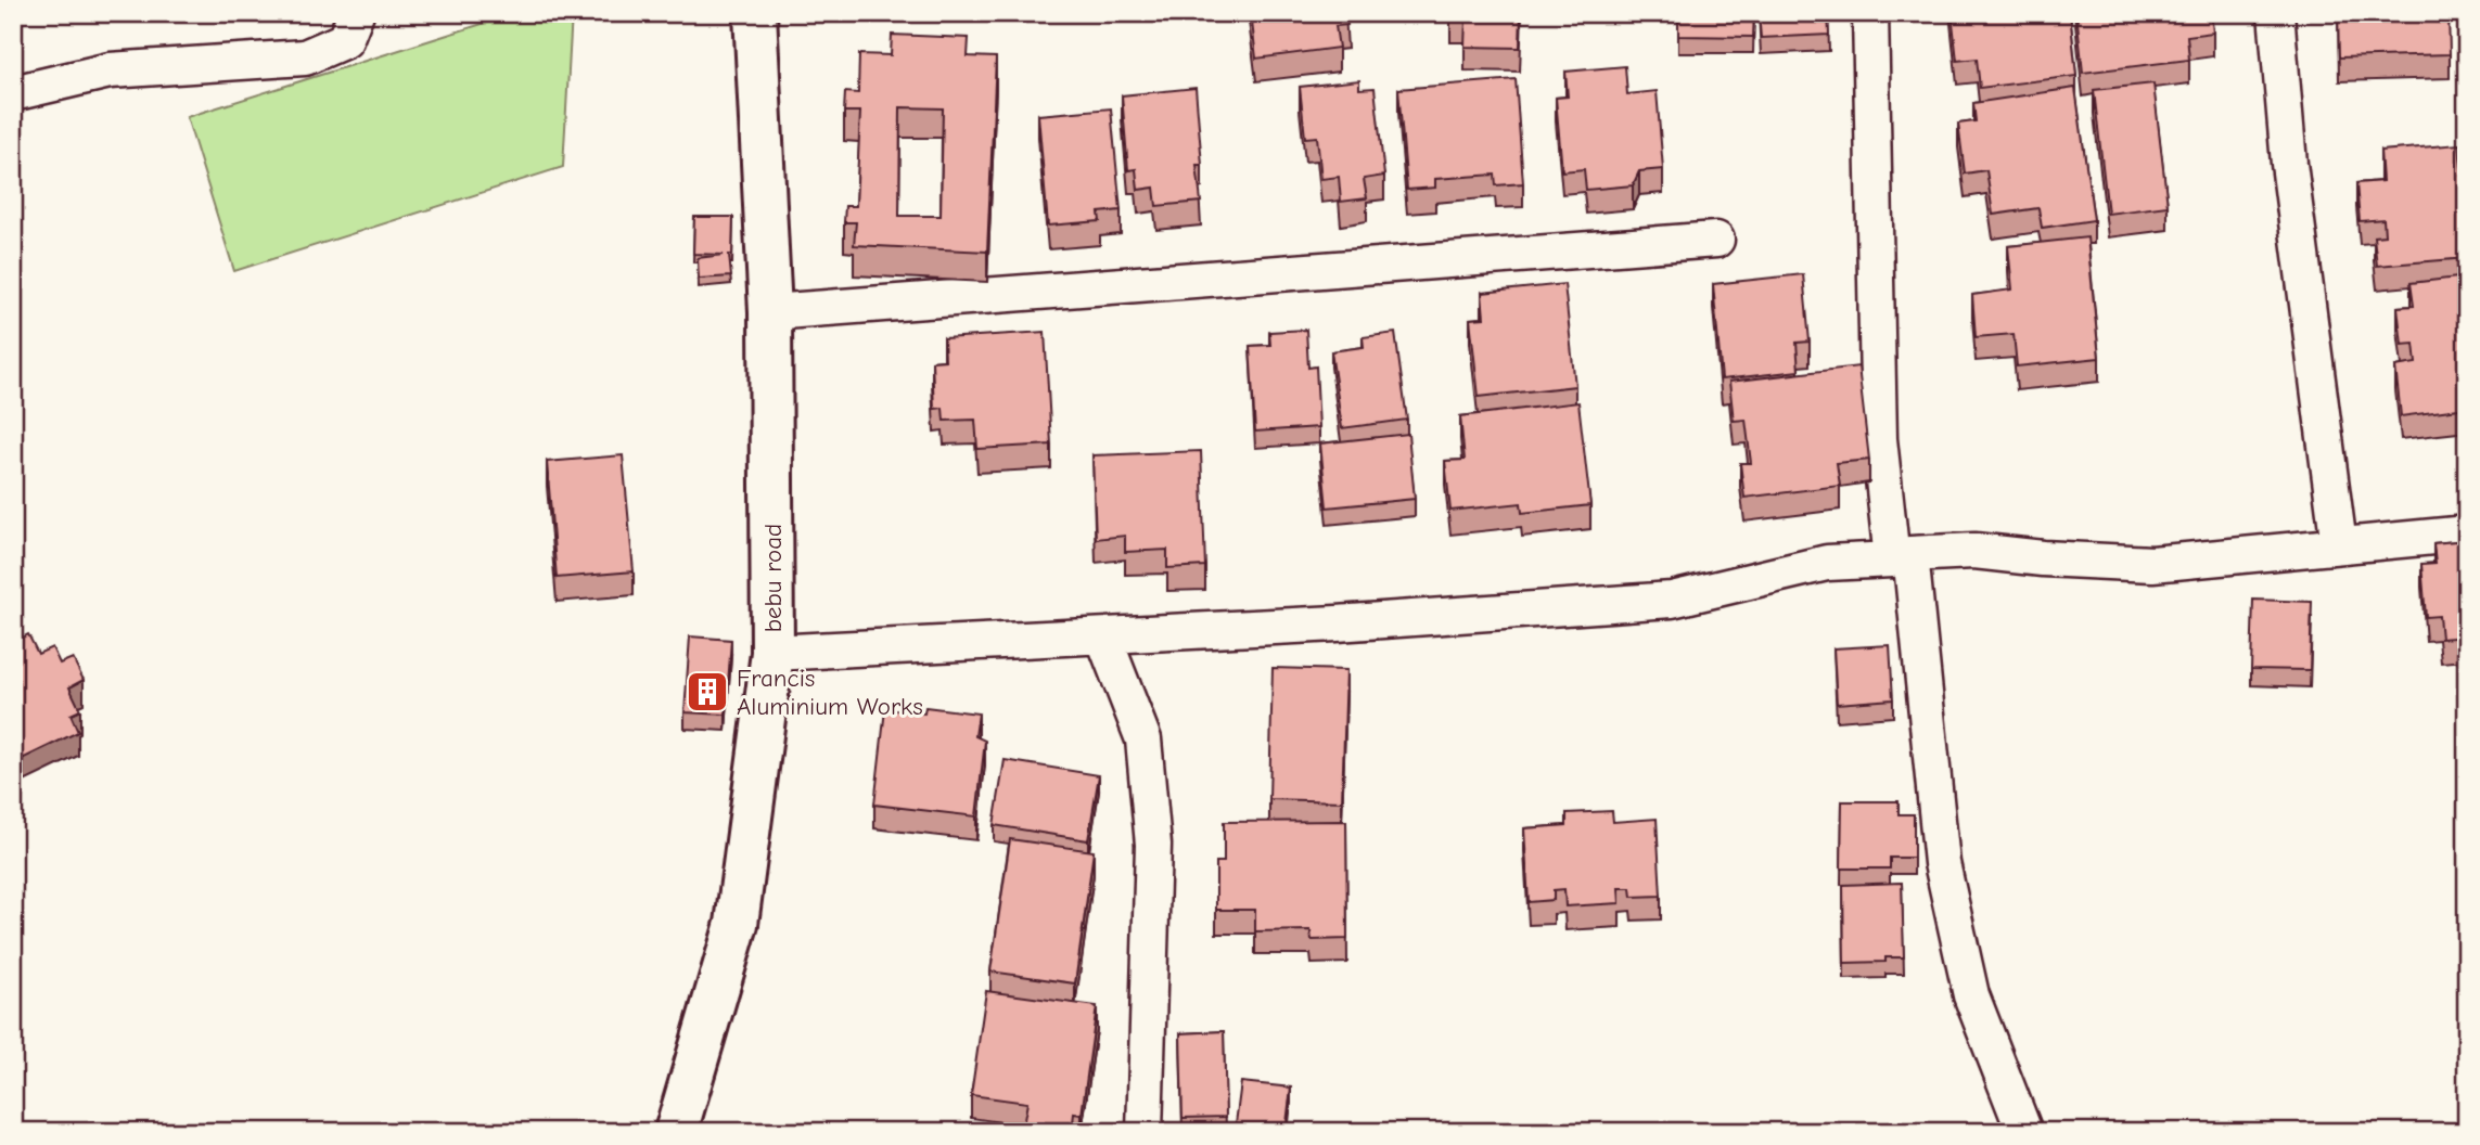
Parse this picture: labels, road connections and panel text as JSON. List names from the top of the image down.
{
  "streets": {
    "street": ["bebu road"]
  },
  "places": {
    "building": ["Francis Aluminium Works"]
  }
}
